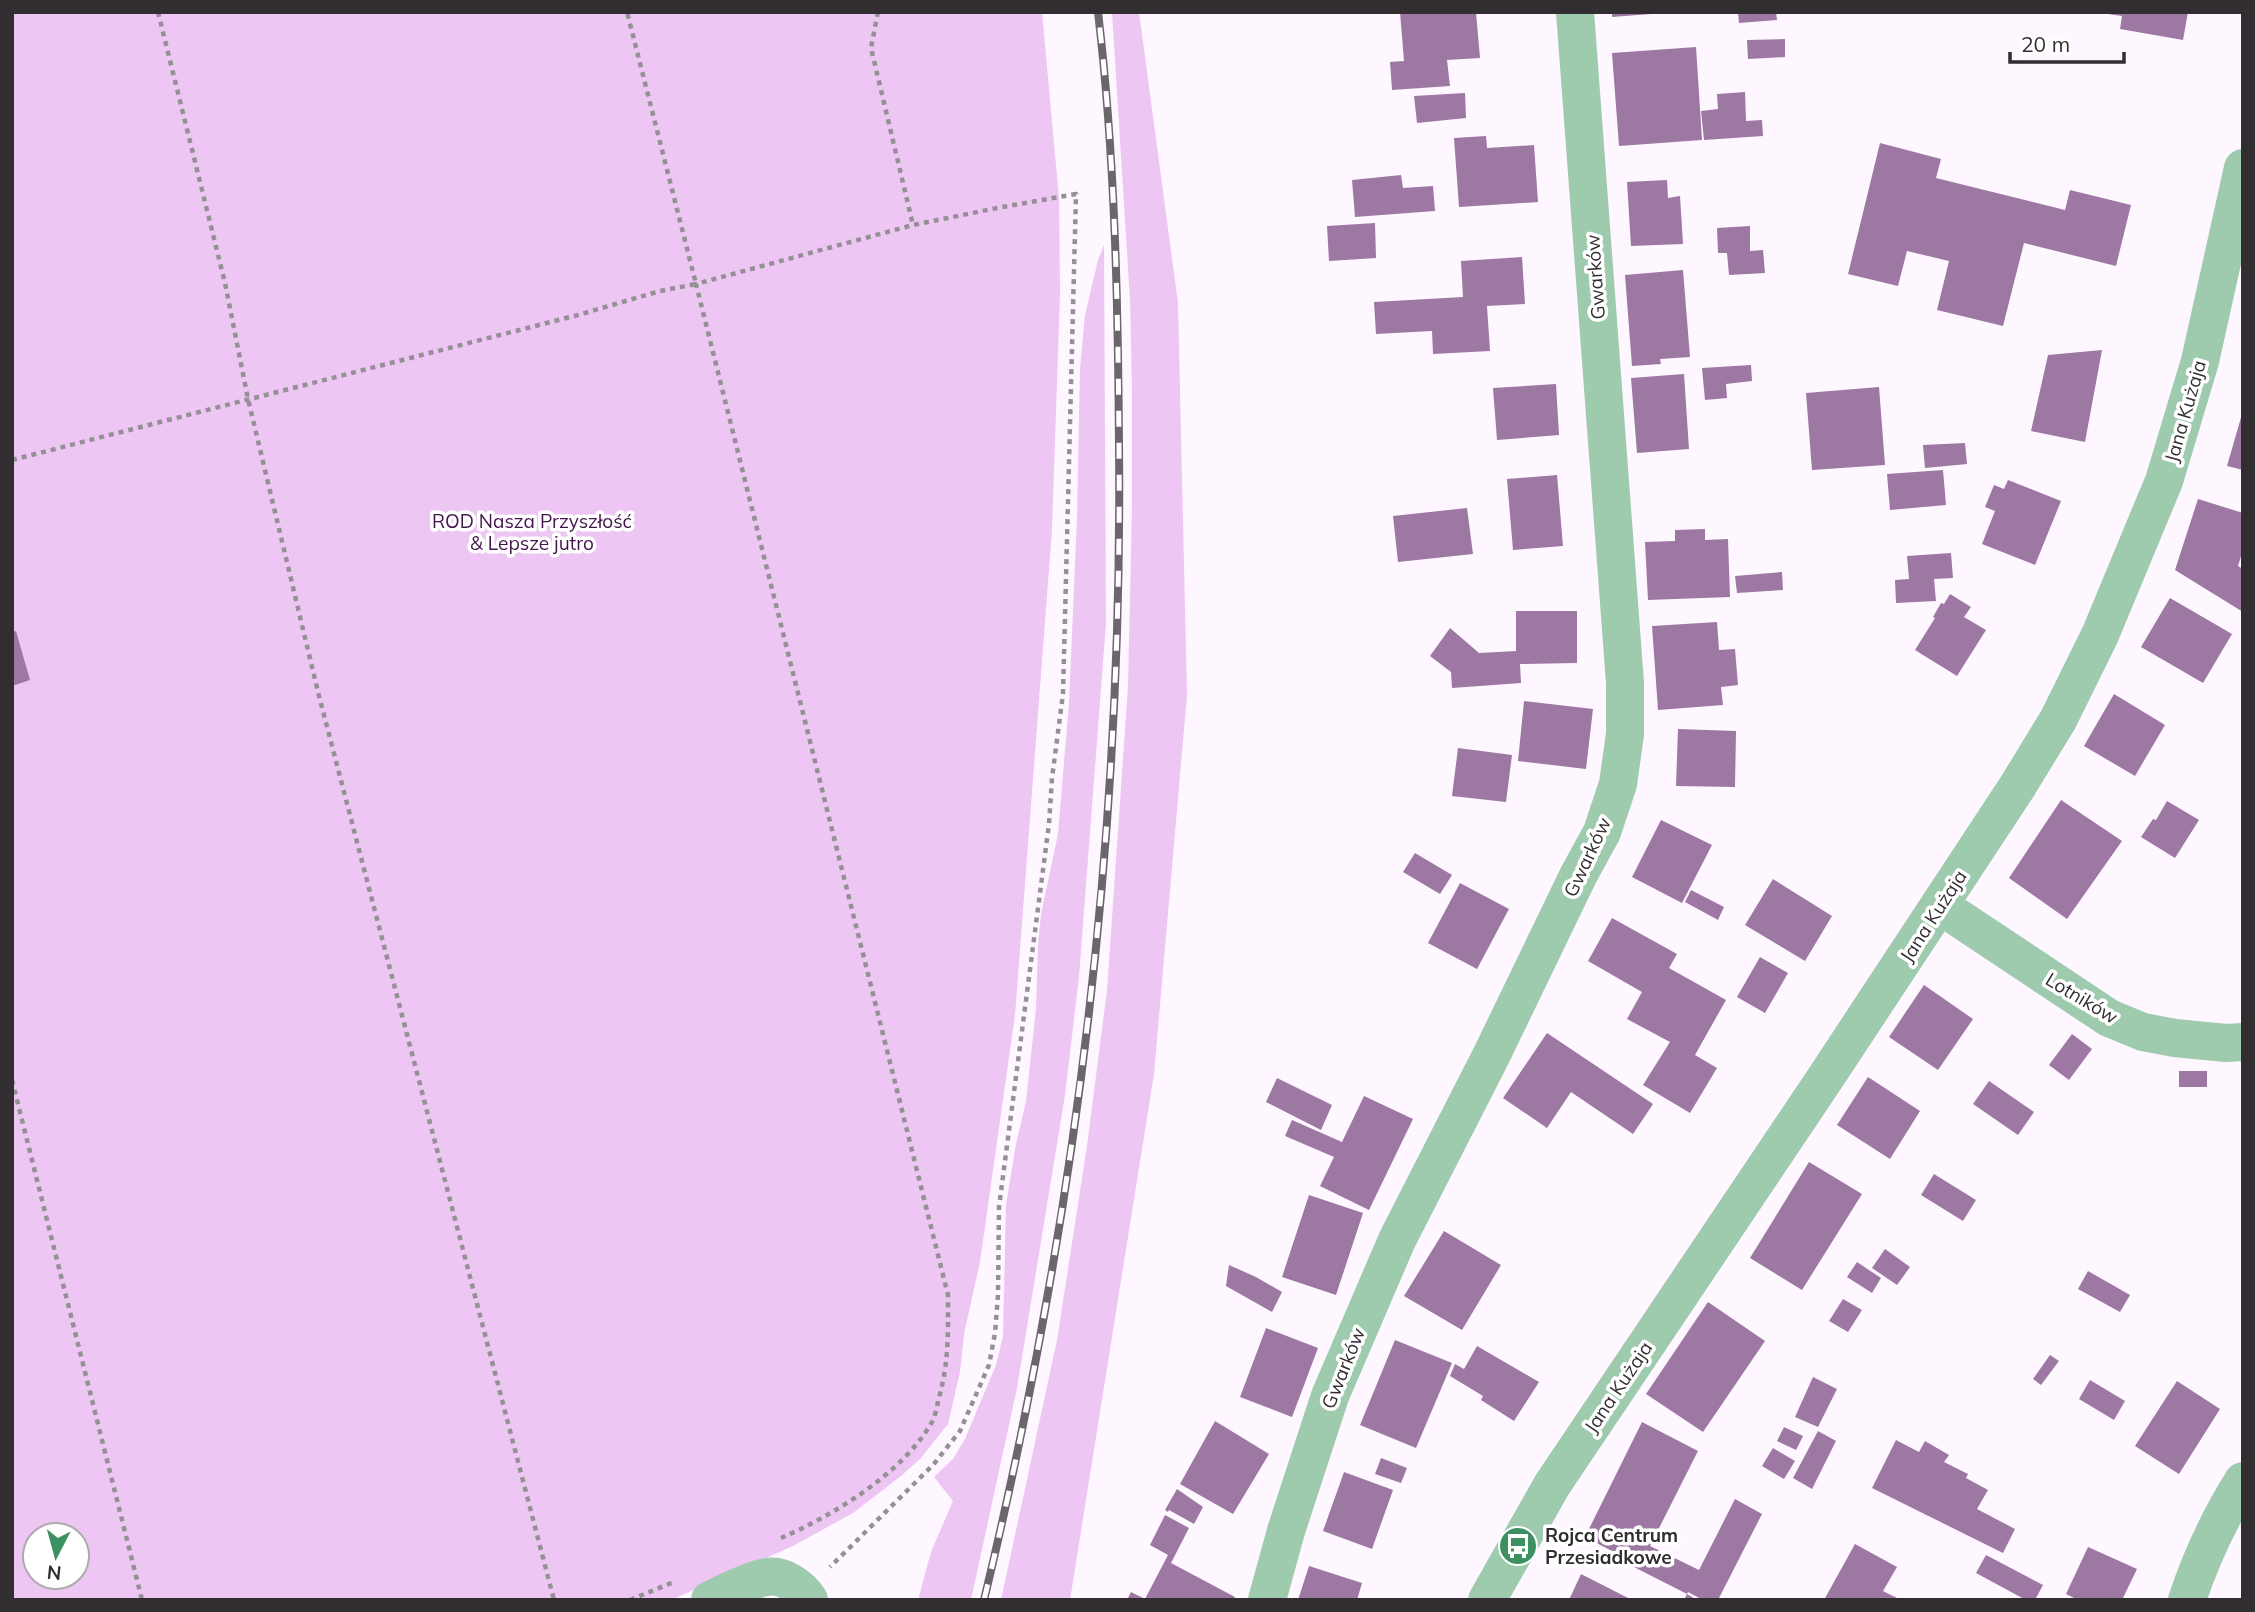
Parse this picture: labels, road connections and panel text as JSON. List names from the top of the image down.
{
  "streets": {
    "street": ["Gwarków", "Jana Kużaja", "Lotników"]
  },
  "crossings": [
    ["Jana Kużaja", "Lotników"]
  ],
  "parks": ["ROD Nasza Przyszłość & Lepsze jutro"],
  "places": {
    "bus stop": ["Rojca Centrum Przesiadkowe"]
  },
  "scale_bar": "20 m",
  "north": "bottom"
}
